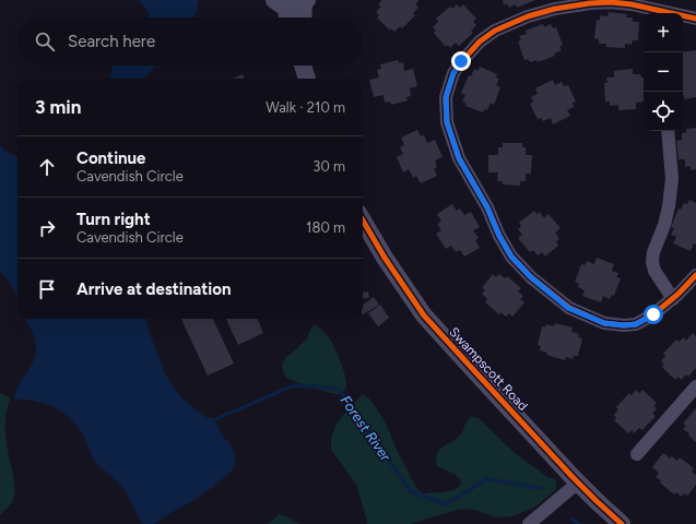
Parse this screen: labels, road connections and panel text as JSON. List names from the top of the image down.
{
  "streets": {
    "street": ["Swampscott Road"]
  },
  "water": ["Forest River"],
  "page": {
    "map_buttons": ["+", "−"],
    "search": "Search here",
    "heading": ["3 min", "Walk · 210 m"],
    "list": [
      ["Continue", "Cavendish Circle", "30 m"],
      ["Turn right", "Cavendish Circle", "180 m"],
      "Arrive at destination"
    ]
  }
}
